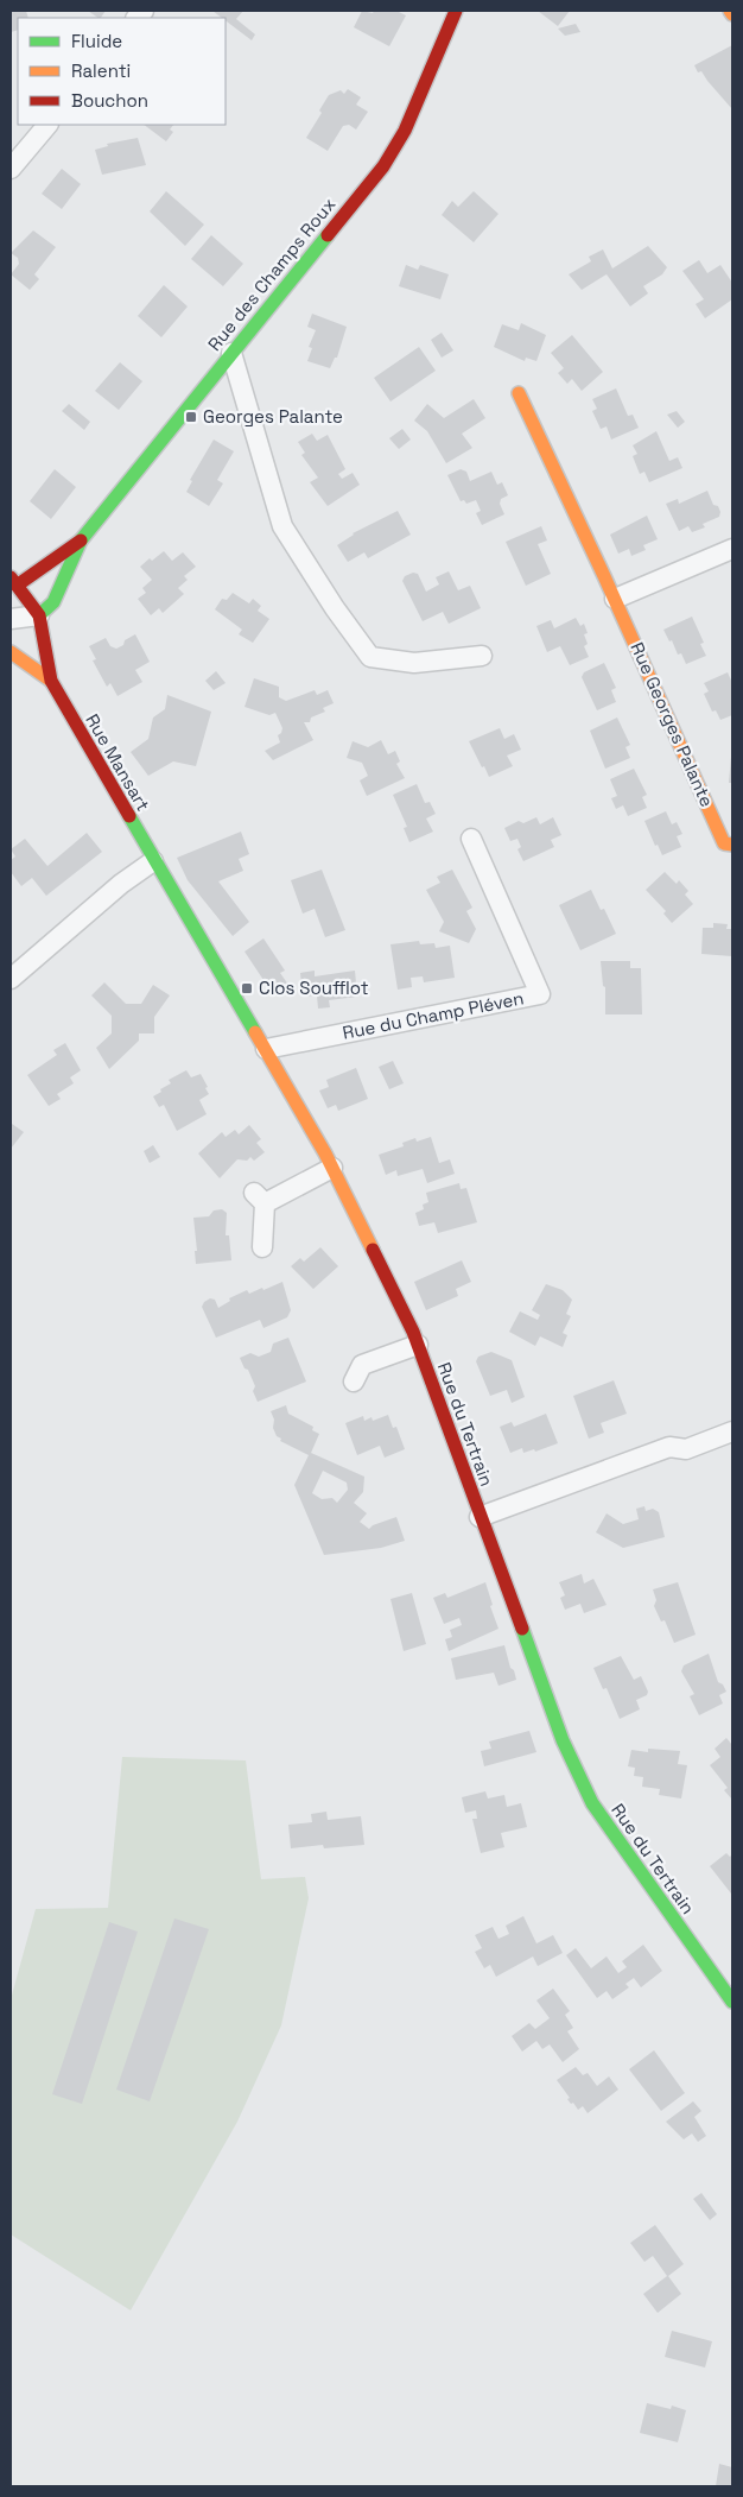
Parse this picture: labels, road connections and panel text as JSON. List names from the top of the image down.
{
  "streets": {
    "street": [
      "Rue des Champs Roux",
      "Rue Georges Palante",
      "Rue Mansart",
      "Rue du Champ Pléven",
      "Rue du Tertrain"
    ]
  },
  "crossings": [
    ["Rue des Champs Roux", "Rue Mansart"],
    ["Rue Mansart", "Rue du Tertrain"],
    ["Rue du Champ Pléven", "Rue du Tertrain"]
  ],
  "places": {
    "transit": ["Georges Palante", "Clos Soufflot"]
  },
  "legend": ["Fluide", "Ralenti", "Bouchon"]
}
